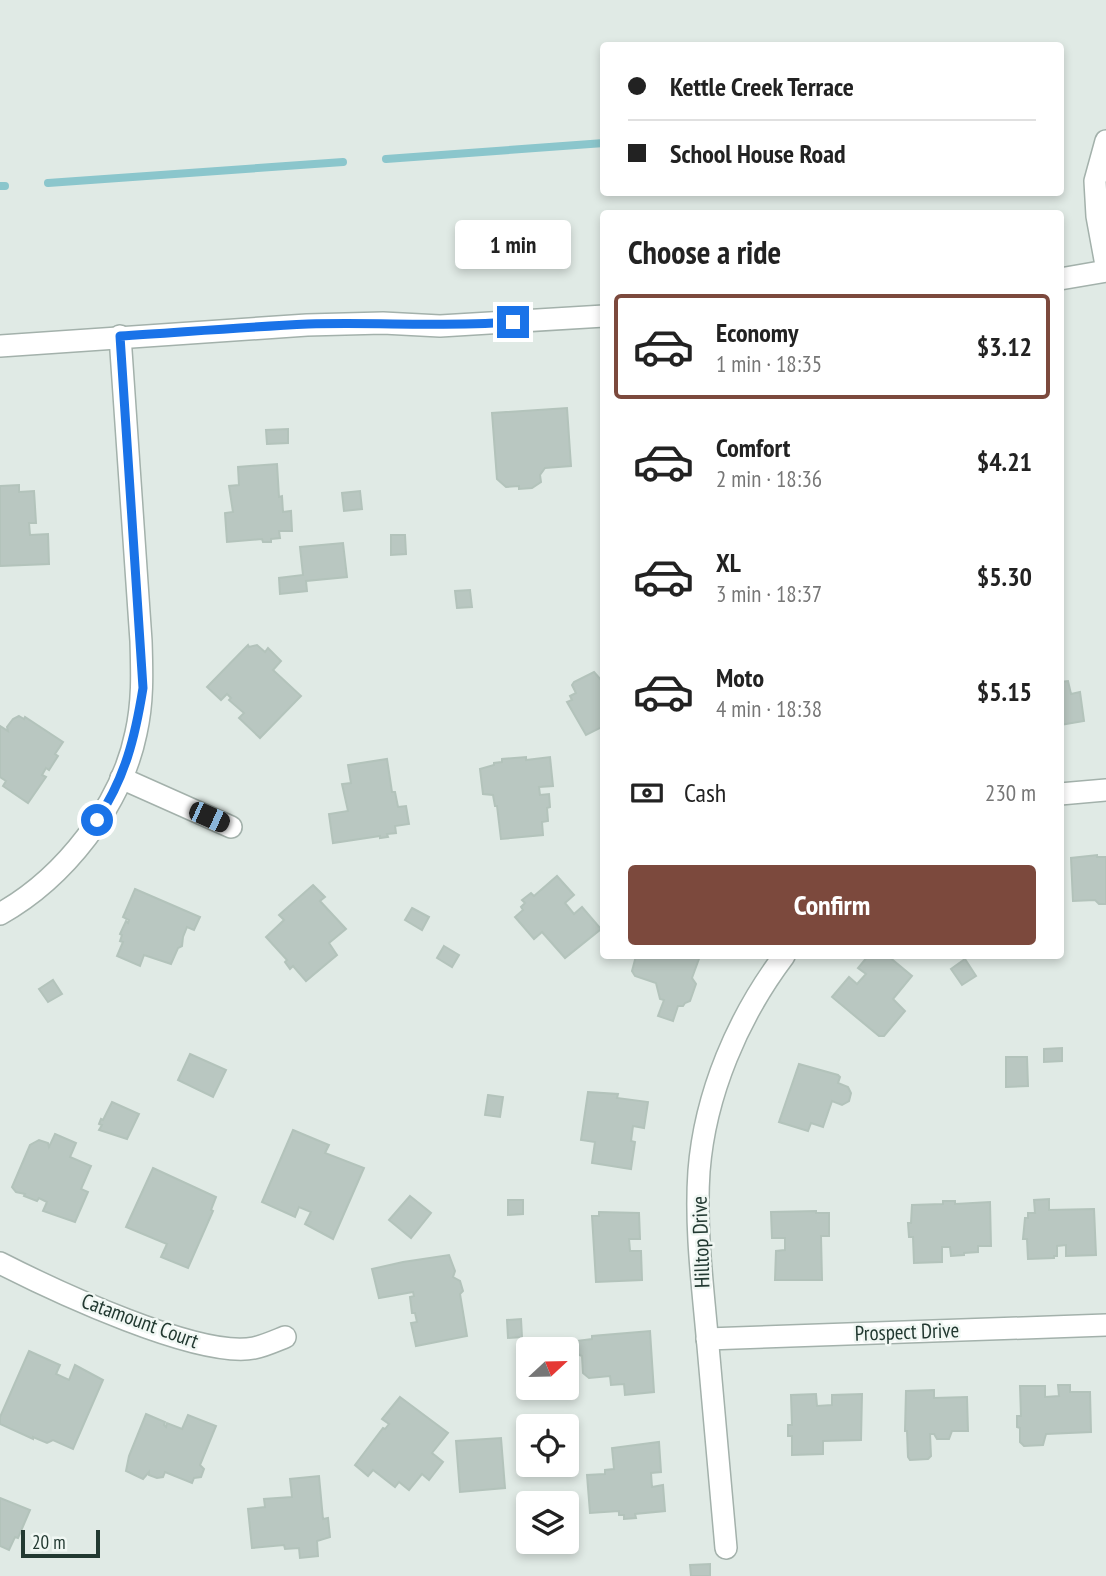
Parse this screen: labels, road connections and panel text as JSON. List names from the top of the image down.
{
  "streets": {
    "street": ["Hilltop Drive", "Catamount Court", "Prospect Drive"]
  },
  "crossings": [
    ["Hilltop Drive", "Prospect Drive"]
  ],
  "scale_bar": "20 m",
  "north": "right",
  "page": {
    "banner": ["Kettle Creek Terrace", "School House Road"],
    "heading": "Choose a ride",
    "bubble": "1 min",
    "list": [
      {
        "name": "Economy",
        "note": "1 min · 18:35",
        "value": "$3.12"
      },
      {
        "name": "Comfort",
        "note": "2 min · 18:36",
        "value": "$4.21"
      },
      {
        "name": "XL",
        "note": "3 min · 18:37",
        "value": "$5.30"
      },
      {
        "name": "Moto",
        "note": "4 min · 18:38",
        "value": "$5.15"
      }
    ],
    "pay": ["Cash", "230 m"],
    "buttons": "Confirm",
    "scale": "20 m"
  }
}
